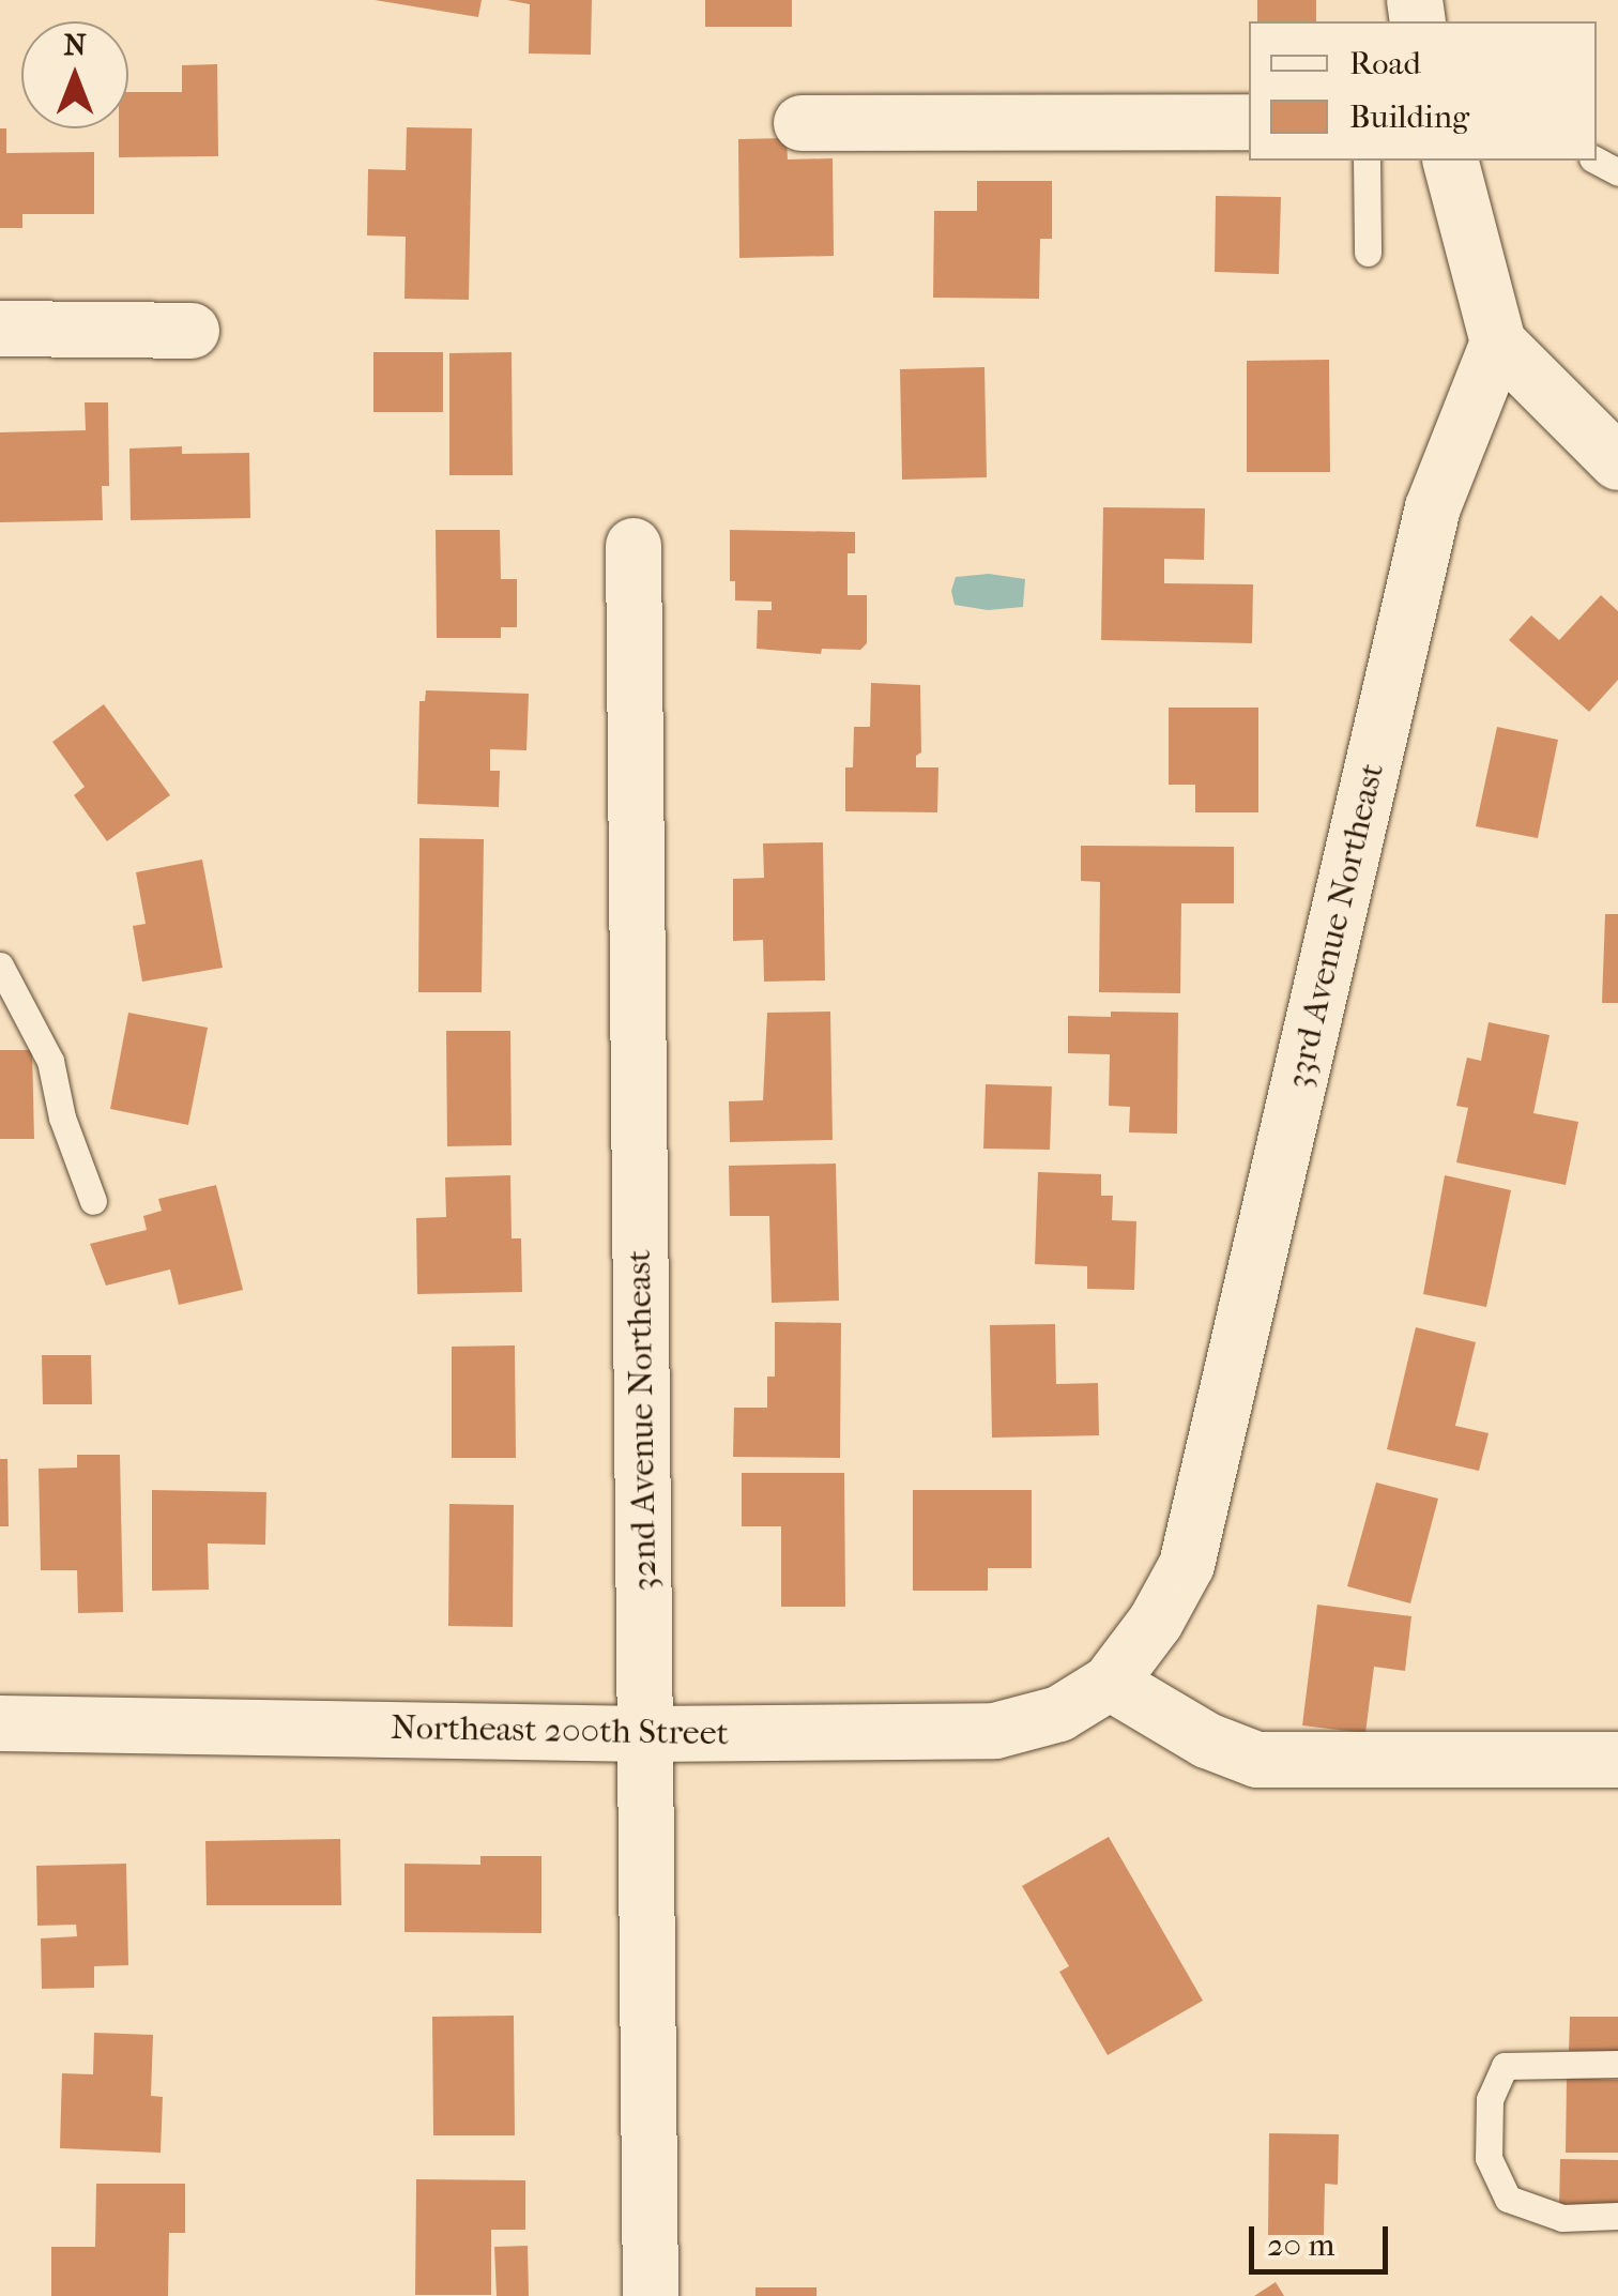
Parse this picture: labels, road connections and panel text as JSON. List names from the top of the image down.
{
  "streets": {
    "street": ["33rd Avenue Northeast", "32nd Avenue Northeast", "Northeast 200th Street"]
  },
  "crossings": [
    ["33rd Avenue Northeast", "Northeast 200th Street"],
    ["32nd Avenue Northeast", "Northeast 200th Street"]
  ],
  "legend": ["Road", "Building"],
  "scale_bar": "20 m",
  "north": "top"
}
